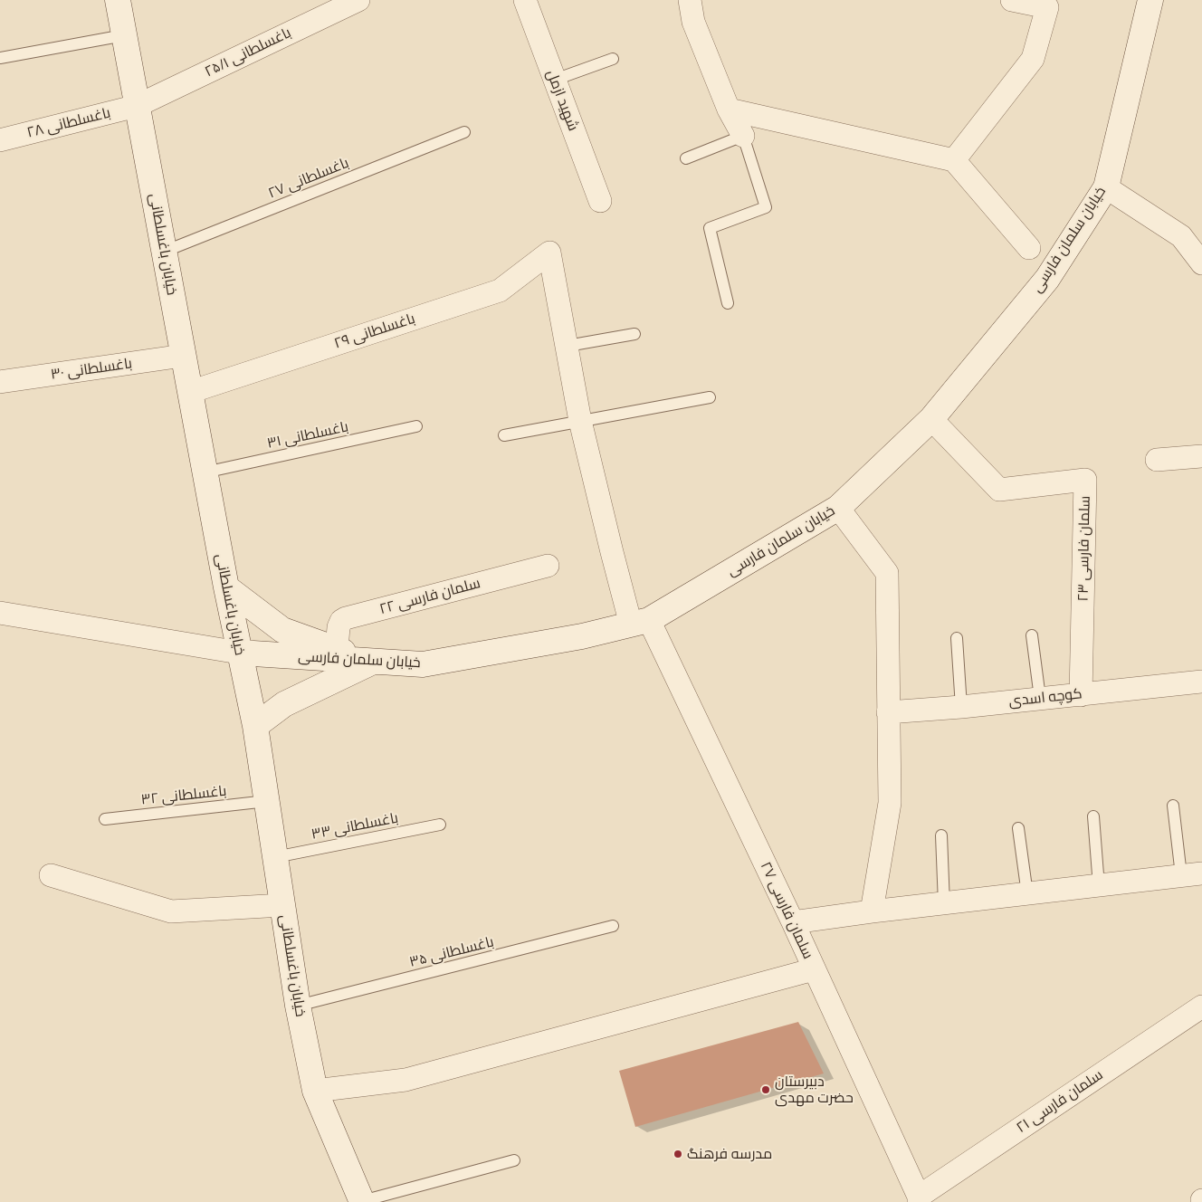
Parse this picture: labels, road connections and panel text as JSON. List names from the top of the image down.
{
  "streets": {
    "street": [
      "باغسلطانی ۲۵/۱",
      "شهید ازمل",
      "باغسلطانی ۲۸",
      "خیابان سلمان فارسی",
      "خیابان باغسلطانی",
      "باغسلطانی ۲۹",
      "باغسلطانی ۳۰",
      "سلمان فارسی ۲۳",
      "سلمان فارسی ۲۲",
      "کوچه اسدی",
      "سلمان فارسی ۲۷",
      "سلمان فارسی ۲۱"
    ],
    "lane": [
      "باغسلطانی ۲۷",
      "باغسلطانی ۳۱",
      "باغسلطانی ۳۲",
      "باغسلطانی ۳۳",
      "باغسلطانی ۳۵"
    ]
  },
  "crossings": [
    ["باغسلطانی ۲۵/۱", "باغسلطانی ۲۸"],
    ["باغسلطانی ۲۵/۱", "خیابان باغسلطانی"],
    ["باغسلطانی ۲۸", "خیابان باغسلطانی"],
    ["باغسلطانی ۲۷", "خیابان باغسلطانی"],
    ["خیابان سلمان فارسی", "خیابان باغسلطانی"],
    ["خیابان سلمان فارسی", "سلمان فارسی ۲۳"],
    ["خیابان سلمان فارسی", "سلمان فارسی ۲۷"],
    ["خیابان باغسلطانی", "باغسلطانی ۲۹"],
    ["خیابان باغسلطانی", "باغسلطانی ۳۰"],
    ["خیابان باغسلطانی", "باغسلطانی ۳۱"],
    ["خیابان باغسلطانی", "باغسلطانی ۳۲"],
    ["خیابان باغسلطانی", "باغسلطانی ۳۳"],
    ["خیابان باغسلطانی", "باغسلطانی ۳۵"],
    ["باغسلطانی ۲۹", "سلمان فارسی ۲۷"],
    ["سلمان فارسی ۲۳", "کوچه اسدی"],
    ["سلمان فارسی ۲۷", "سلمان فارسی ۲۱"]
  ],
  "places": ["دبیرستان حضرت مهدی", "مدرسه فرهنگ"]
}
